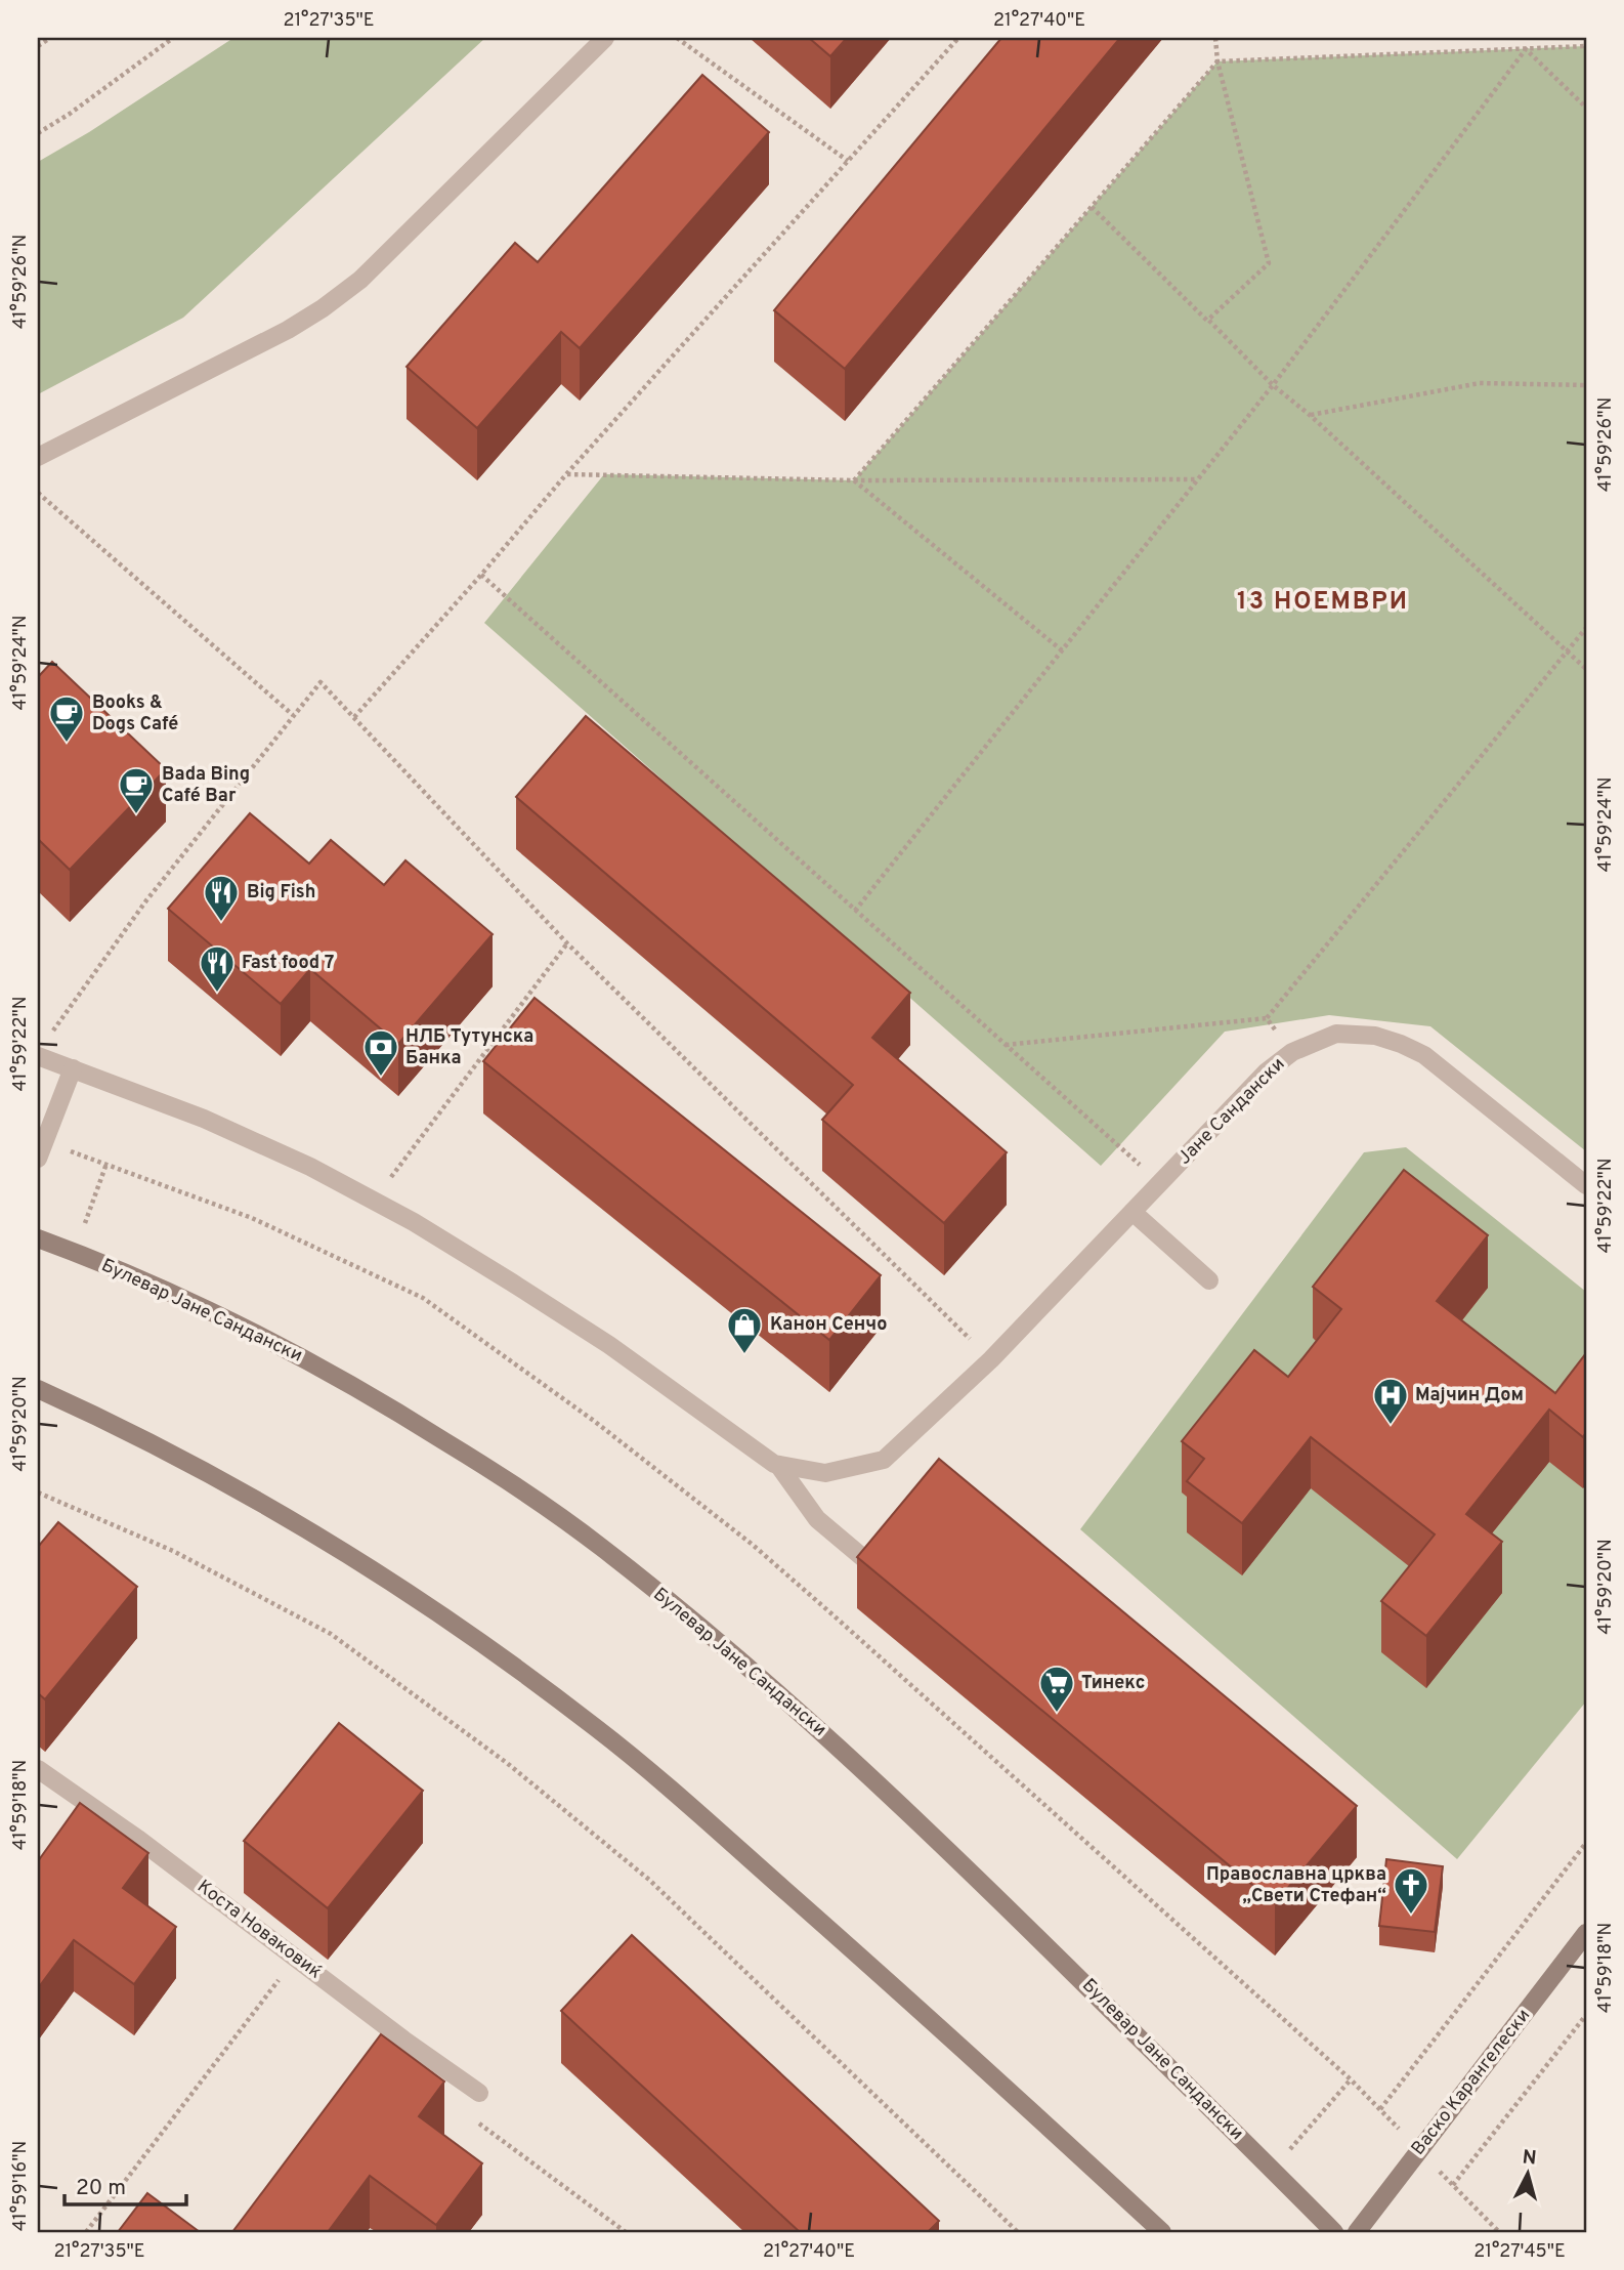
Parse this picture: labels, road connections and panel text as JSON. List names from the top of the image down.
{
  "streets": {
    "street": [
      "Јане Сандански",
      "Булевар Јане Сандански",
      "Коста Новаковиќ",
      "Васко Карангелески"
    ]
  },
  "districts": ["13 НОЕМВРИ"],
  "places": {
    "cafe": ["Books & Dogs Café", "Bada Bing Café Bar"],
    "restaurant": ["Big Fish", "Fast food 7"],
    "bank": ["НЛБ Тутунска Банка"],
    "shop": ["Канон Сенчо"],
    "hospital": ["Мајчин Дом"],
    "supermarket": ["Тинекс"],
    "church": ["Православна црква „Свети Стефан“"]
  },
  "scale_bar": "20 m",
  "north": "top",
  "coordinates": [
    "21°27'35\"E",
    "21°27'40\"E",
    "41°59'26\"N",
    "41°59'24\"N",
    "41°59'22\"N",
    "41°59'20\"N",
    "41°59'18\"N",
    "41°59'16\"N",
    "21°27'45\"E"
  ]
}
